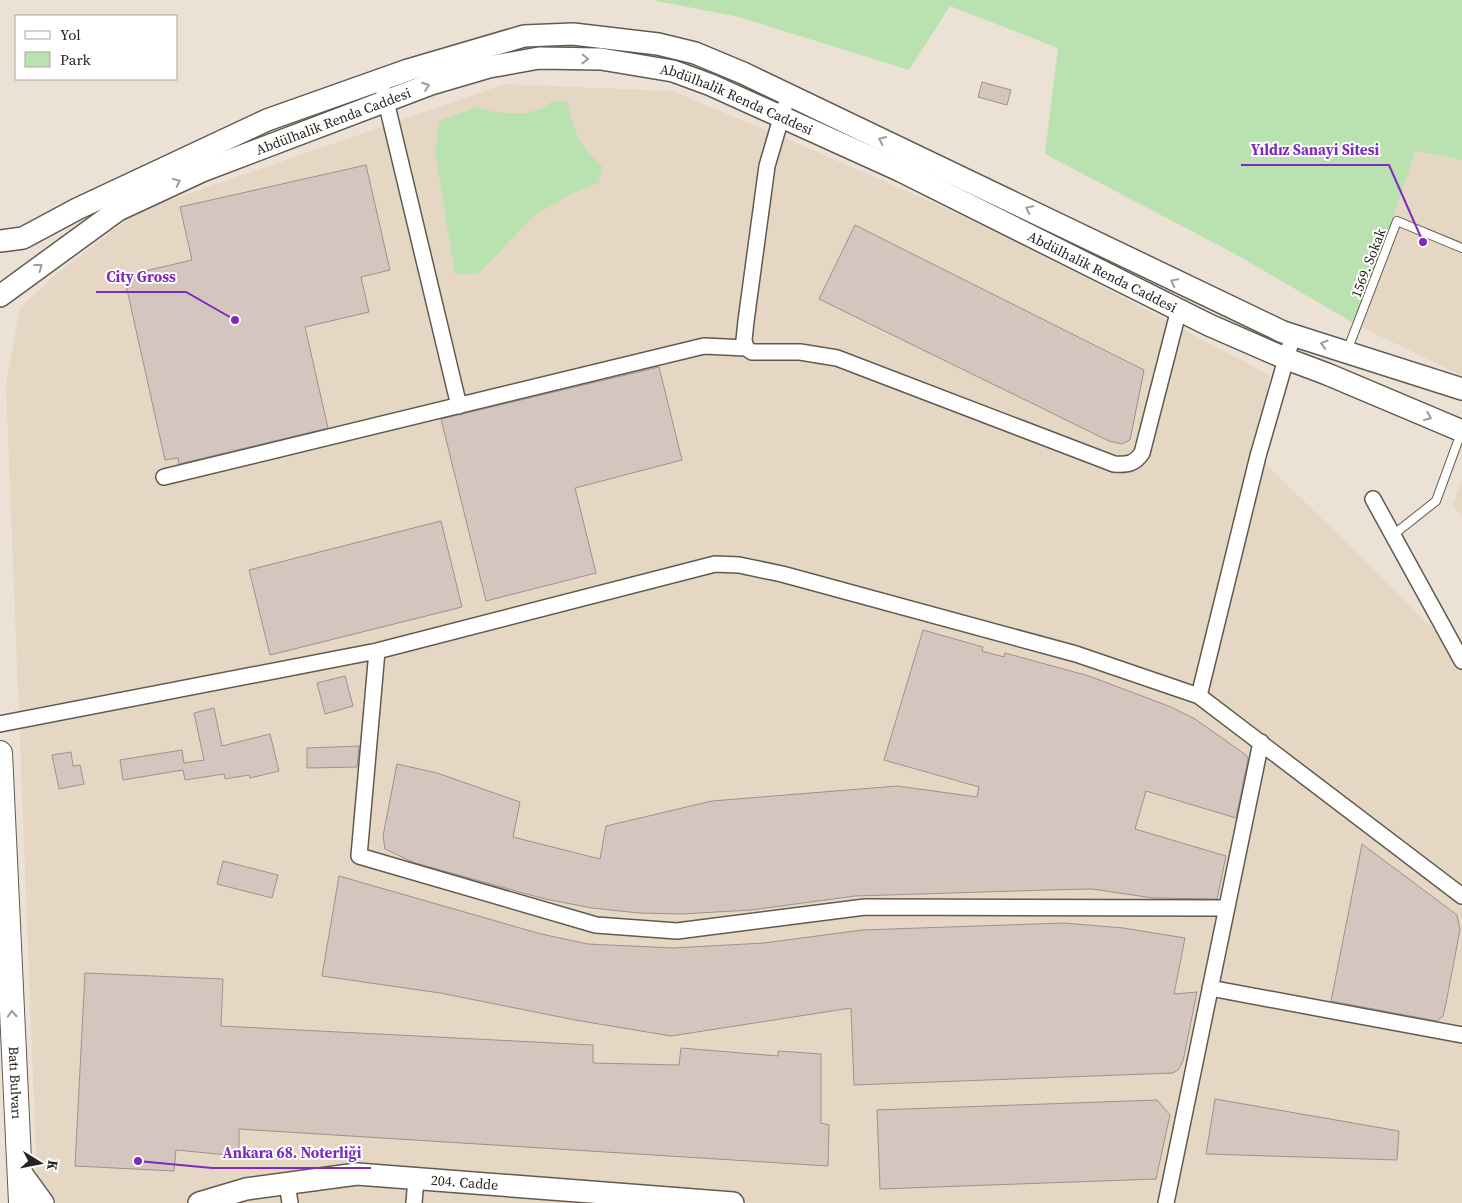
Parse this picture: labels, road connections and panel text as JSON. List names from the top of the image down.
{
  "streets": {
    "main road": ["Abdülhalik Renda Caddesi", "Batı Bulvarı", "204. Cadde"],
    "lane": ["1569. Sokak"]
  },
  "crossings": [
    ["Abdülhalik Renda Caddesi", "1569. Sokak"]
  ],
  "one_way": ["Batı Bulvarı"],
  "places": ["Yıldız Sanayi Sitesi", "City Gross", "Ankara 68. Noterliği"],
  "legend": ["Yol", "Park"],
  "north": "right"
}
